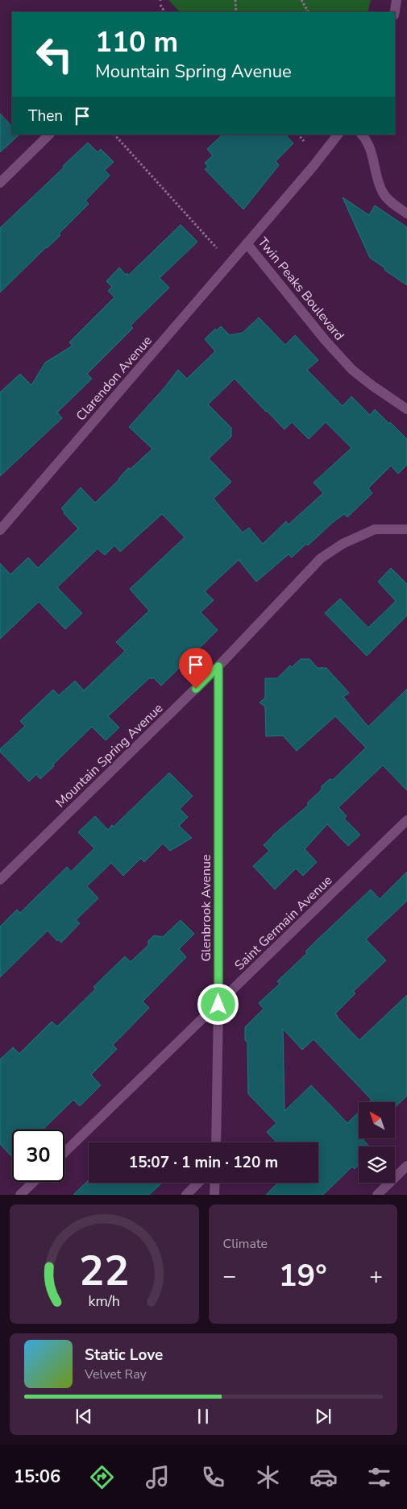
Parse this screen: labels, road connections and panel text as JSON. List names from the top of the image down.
{
  "streets": {
    "street": [
      "Twin Peaks Boulevard",
      "Clarendon Avenue",
      "Mountain Spring Avenue",
      "Glenbrook Avenue",
      "Saint Germain Avenue"
    ]
  },
  "crossings": [
    ["Twin Peaks Boulevard", "Clarendon Avenue"],
    ["Mountain Spring Avenue", "Glenbrook Avenue"],
    ["Glenbrook Avenue", "Saint Germain Avenue"]
  ],
  "north": "top left",
  "page": {
    "turn": ["110 m", "Mountain Spring Avenue"],
    "then": "Then",
    "limit": "30",
    "trip": "15:07 · 1 min · 120 m",
    "tile": "Climate",
    "heat": ["−", "19°", "+"],
    "song": ["Static Love", "Velvet Ray"],
    "tabs": "15:06",
    "gauge": ["22", "km/h"]
  }
}
